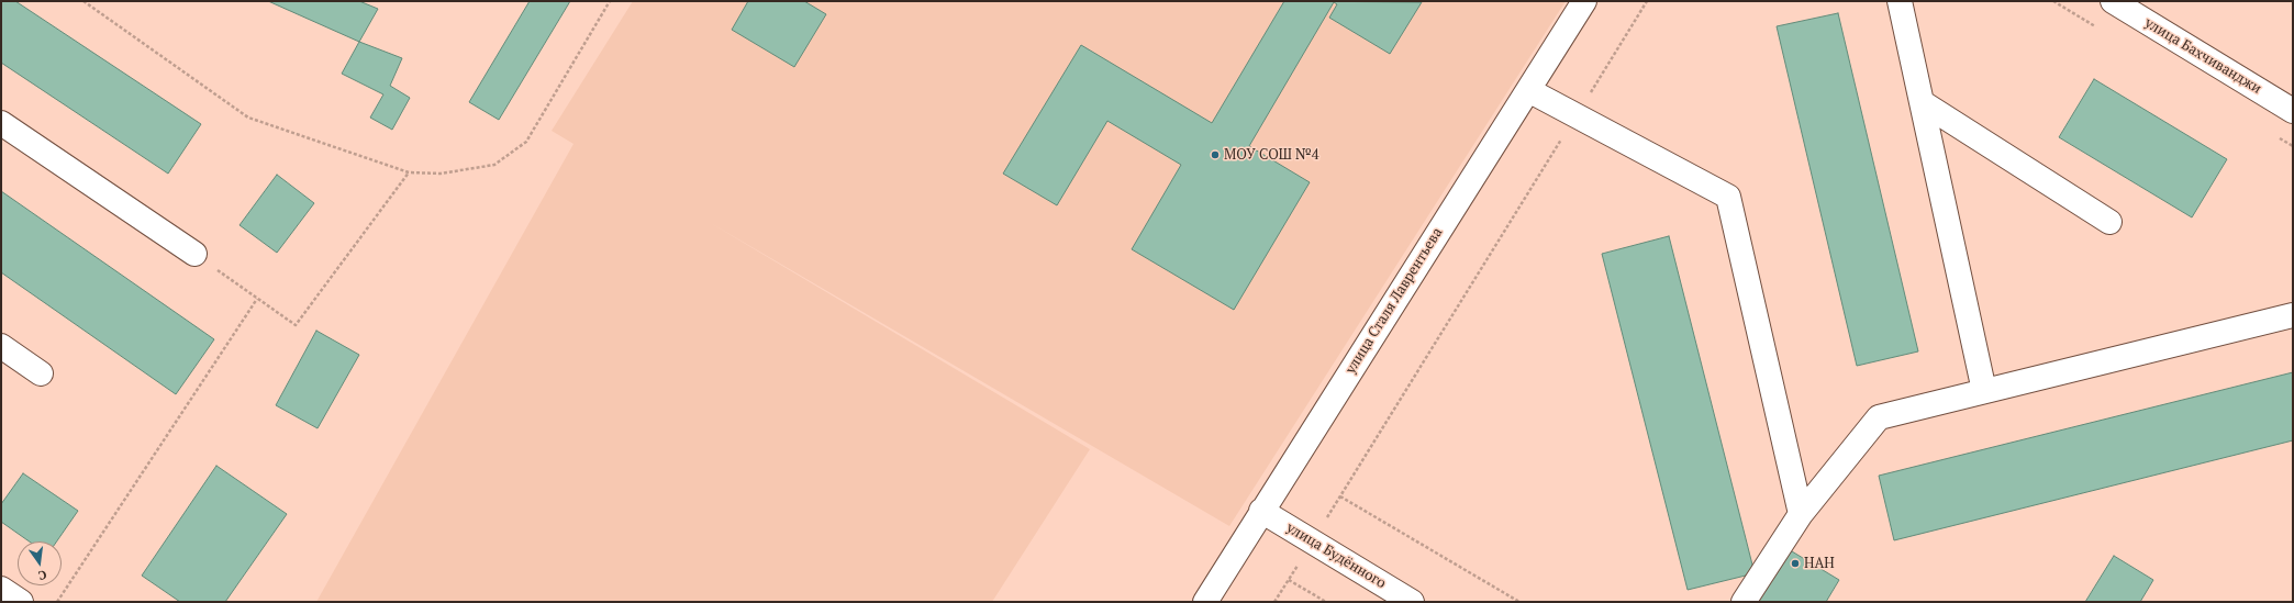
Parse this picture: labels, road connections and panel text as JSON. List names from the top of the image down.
{
  "streets": {
    "street": ["улица Бахчиванджи", "улица Сталя Лаврентьева", "улица Будённого"]
  },
  "crossings": [
    ["улица Сталя Лаврентьева", "улица Будённого"]
  ],
  "places": ["МОУ СОШ №4", "НАН"],
  "north": "bottom"
}
